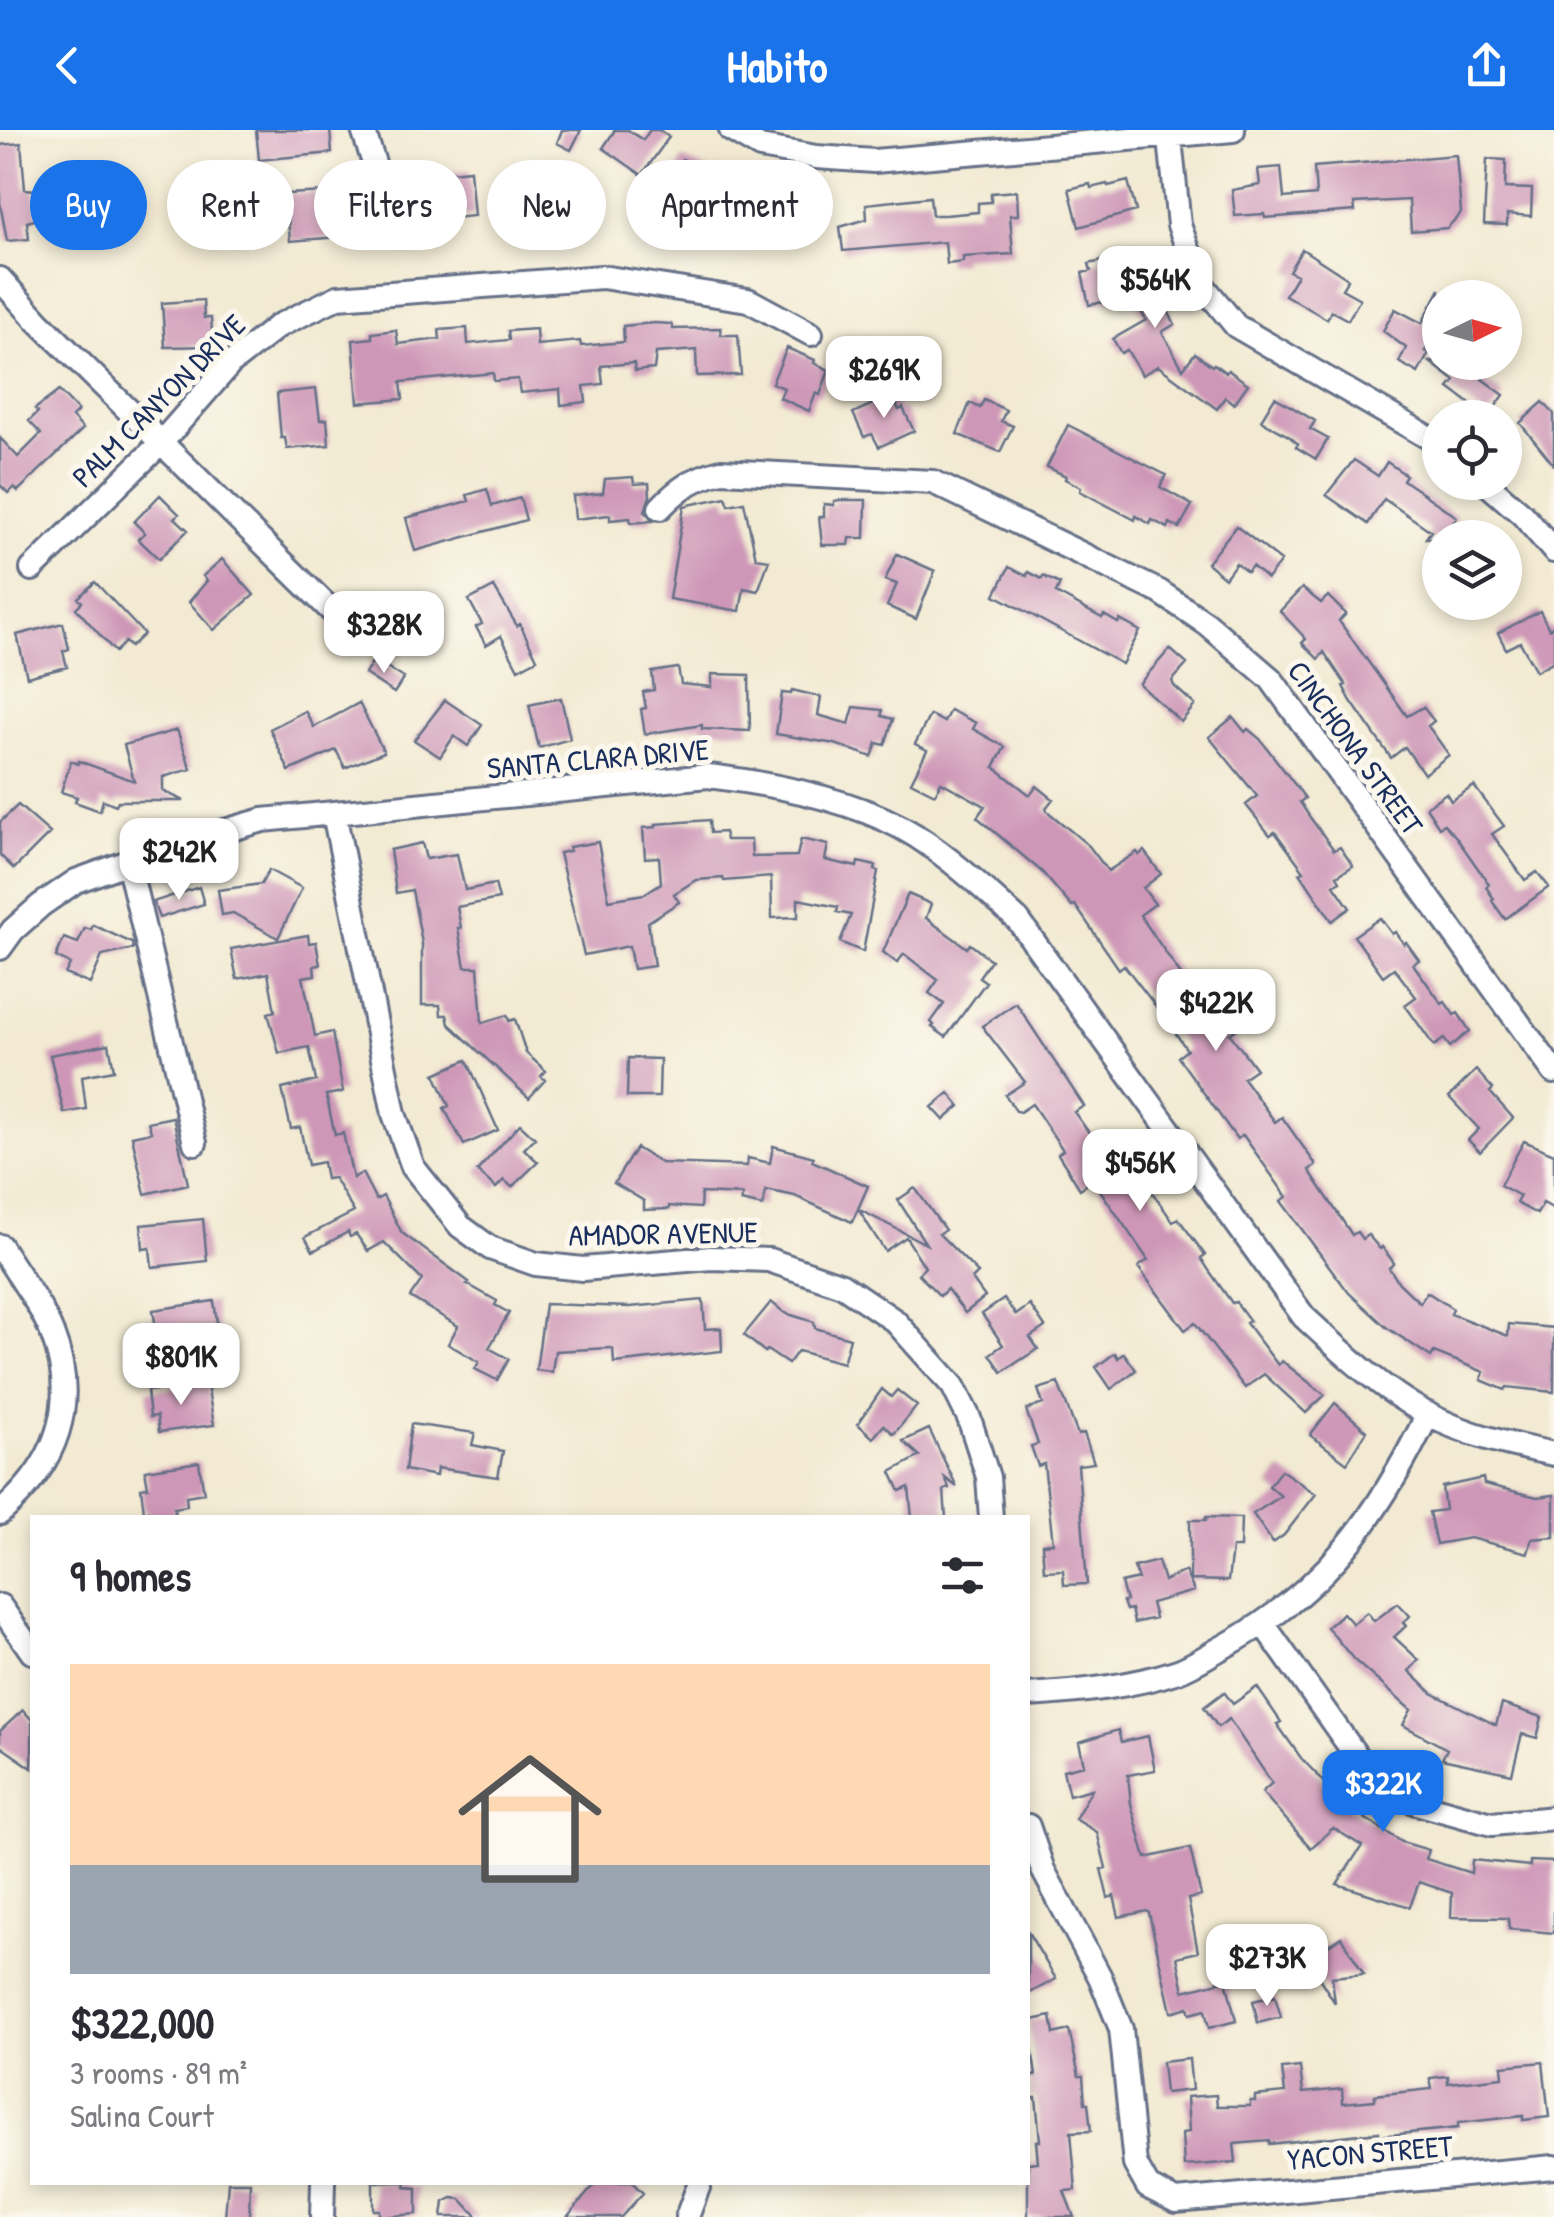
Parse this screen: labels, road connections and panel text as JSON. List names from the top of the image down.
{
  "streets": {
    "street": [
      "PALM CANYON DRIVE",
      "CINCHONA STREET",
      "SANTA CLARA DRIVE",
      "AMADOR AVENUE",
      "YACON STREET"
    ]
  },
  "crossings": [
    ["SANTA CLARA DRIVE", "AMADOR AVENUE"]
  ],
  "north": "right",
  "page": {
    "header": "Habito",
    "chip": [
      "Buy",
      "Rent",
      "Filters",
      "New",
      "Apartment"
    ],
    "price": [
      "$564K",
      "$269K",
      "$328K",
      "$242K",
      "$422K",
      "$456K",
      "$801K",
      "$322K",
      "$273K"
    ],
    "heading": "9 homes",
    "list": [
      {
        "name": "$322,000",
        "note": "3 rooms · 89 m² · Salina Court"
      }
    ]
  }
}
